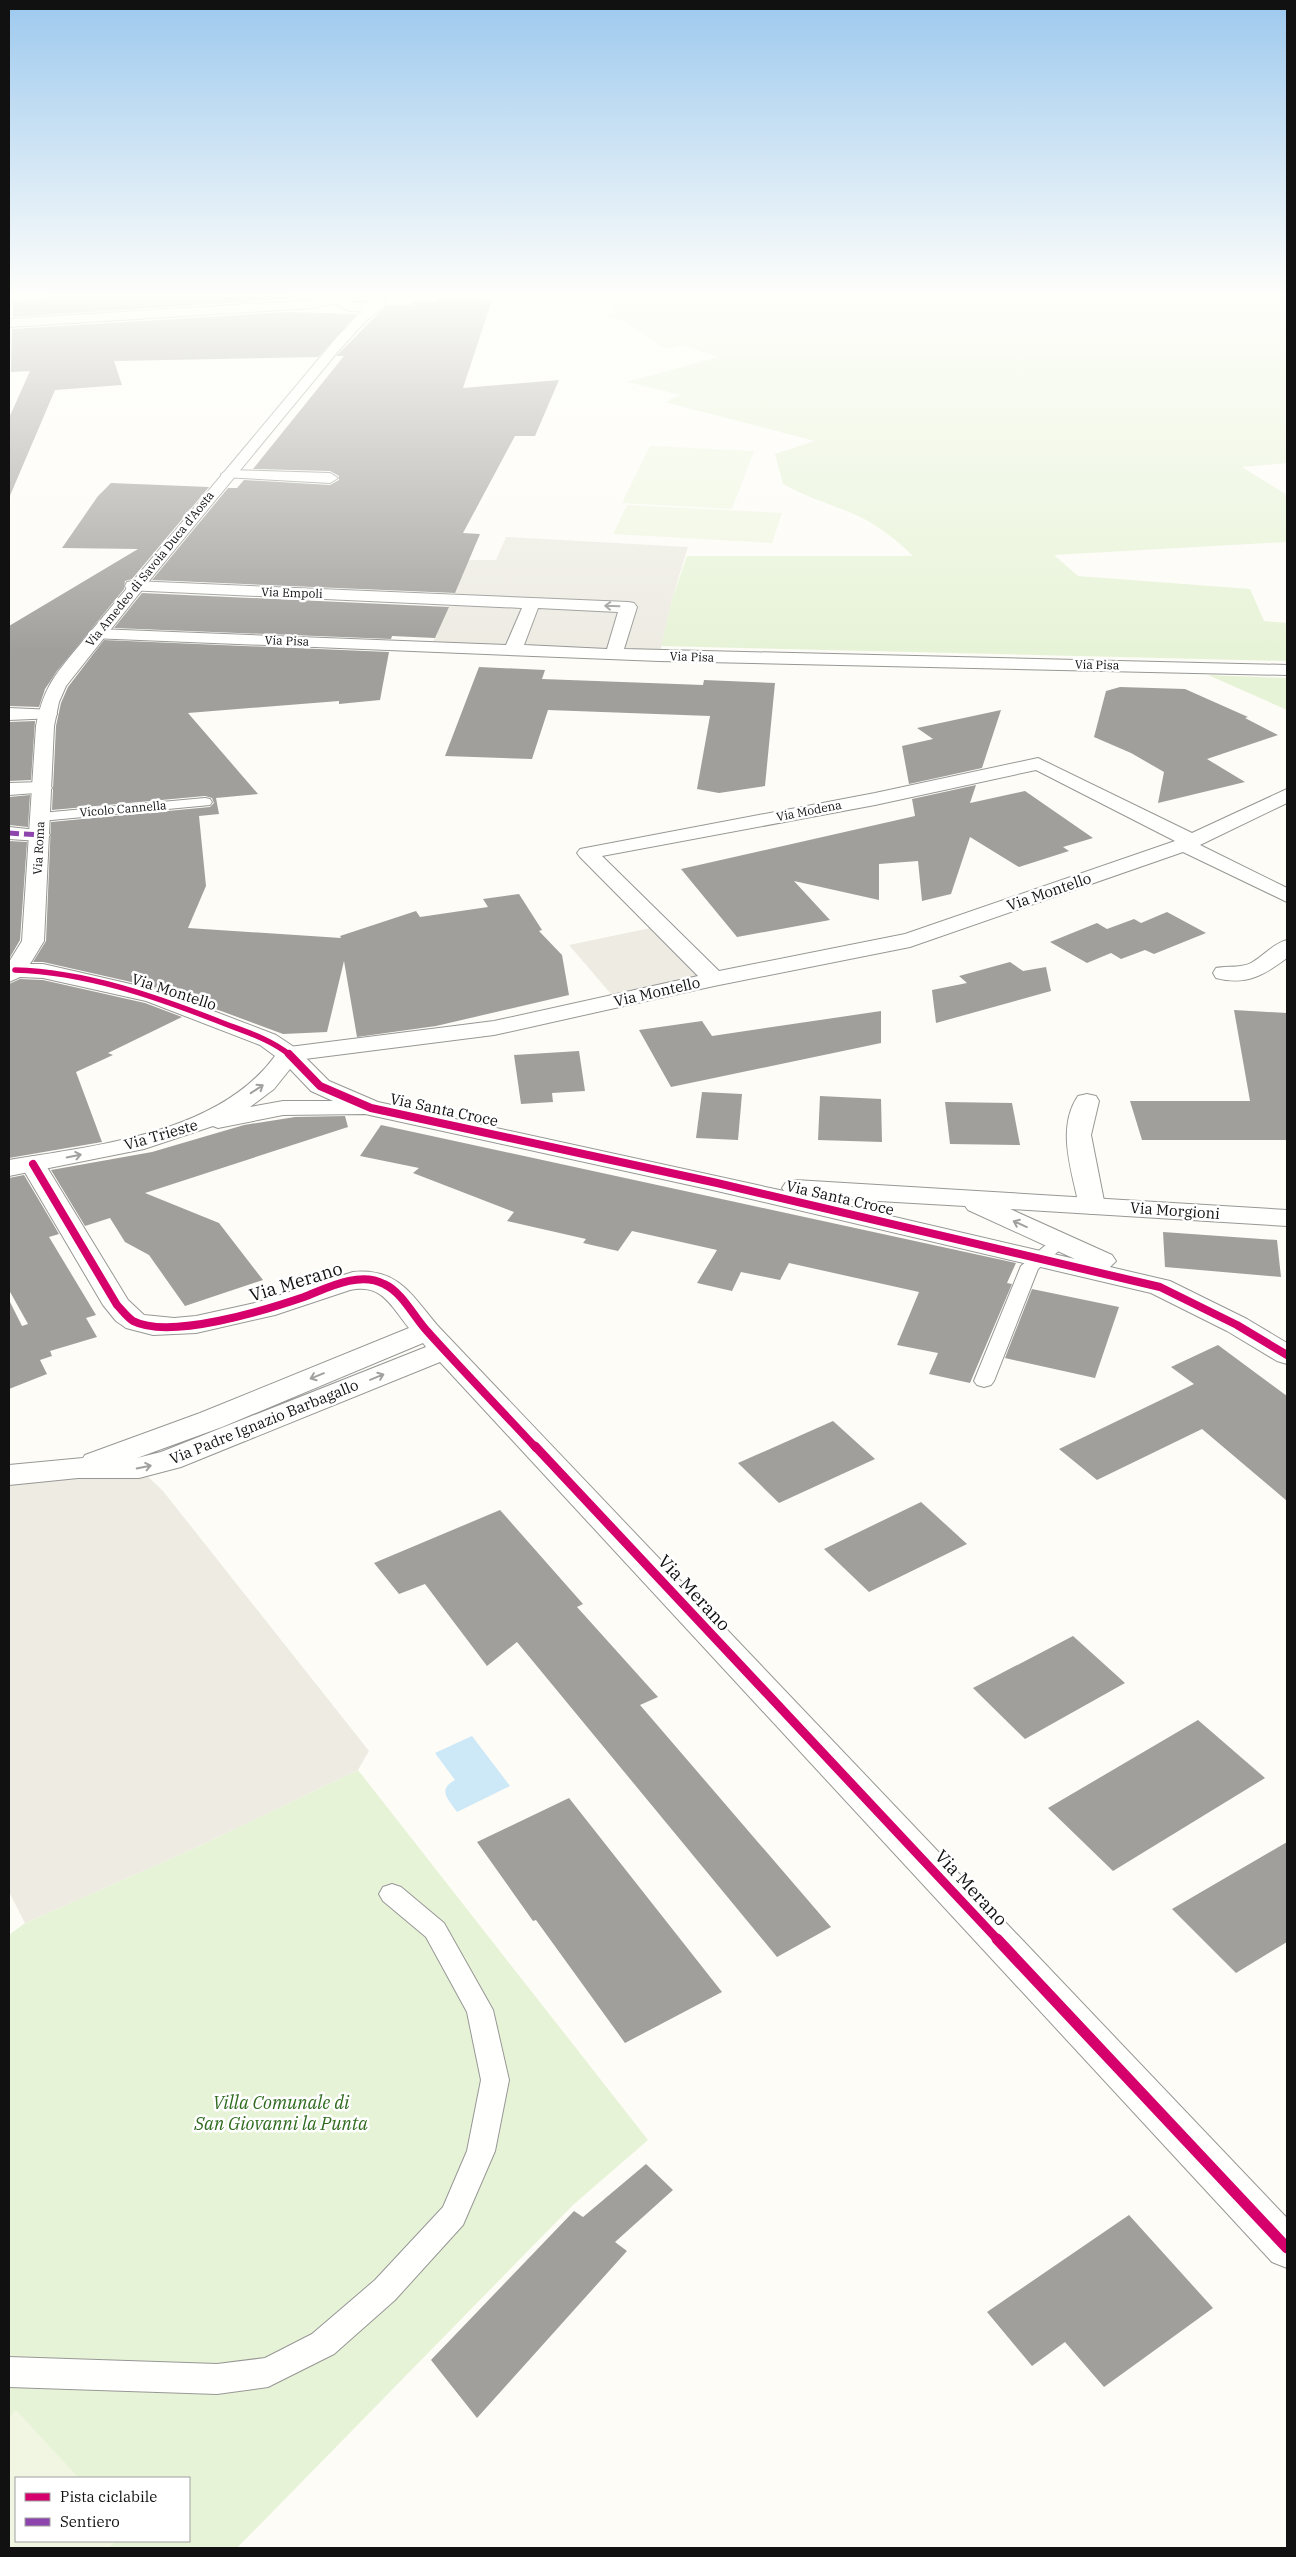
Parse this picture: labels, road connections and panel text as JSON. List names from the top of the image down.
{
  "streets": {
    "street": [
      "Via Amedeo di Savoia Duca d'Aosta",
      "Via Empoli",
      "Via Pisa",
      "Via Modena",
      "Via Roma",
      "Via Montello",
      "Via Santa Croce",
      "Via Trieste",
      "Via Morgioni",
      "Via Merano",
      "Via Padre Ignazio Barbagallo"
    ],
    "lane": ["Vicolo Cannella"]
  },
  "crossings": [
    ["Via Amedeo di Savoia Duca d'Aosta", "Via Empoli"],
    ["Via Amedeo di Savoia Duca d'Aosta", "Via Pisa"],
    ["Via Amedeo di Savoia Duca d'Aosta", "Via Roma"],
    ["Via Empoli", "Via Pisa"],
    ["Vicolo Cannella", "Via Roma"],
    ["Via Modena", "Via Montello"],
    ["Via Roma", "Via Montello"],
    ["Via Montello", "Via Trieste"],
    ["Via Santa Croce", "Via Morgioni"],
    ["Via Trieste", "Via Merano"],
    ["Via Merano", "Via Padre Ignazio Barbagallo"]
  ],
  "parks": ["Villa Comunale di San Giovanni la Punta"],
  "legend": ["Pista ciclabile", "Sentiero"]
}
